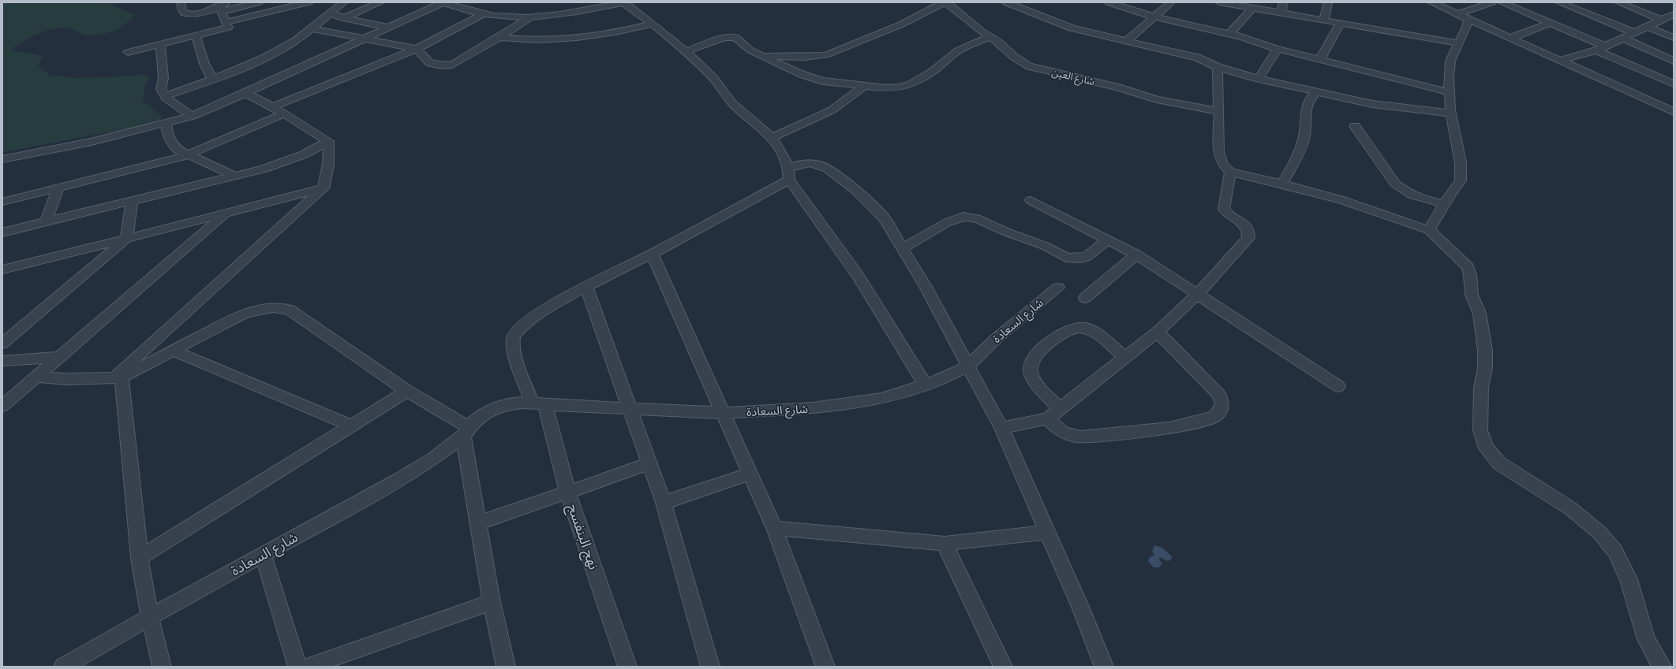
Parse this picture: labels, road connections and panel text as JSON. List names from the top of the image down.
{
  "streets": {
    "street": ["شارع العين", "شارع السعادة", "نهج البنفسج"]
  },
  "crossings": [
    ["شارع السعادة", "نهج البنفسج"]
  ]
}
